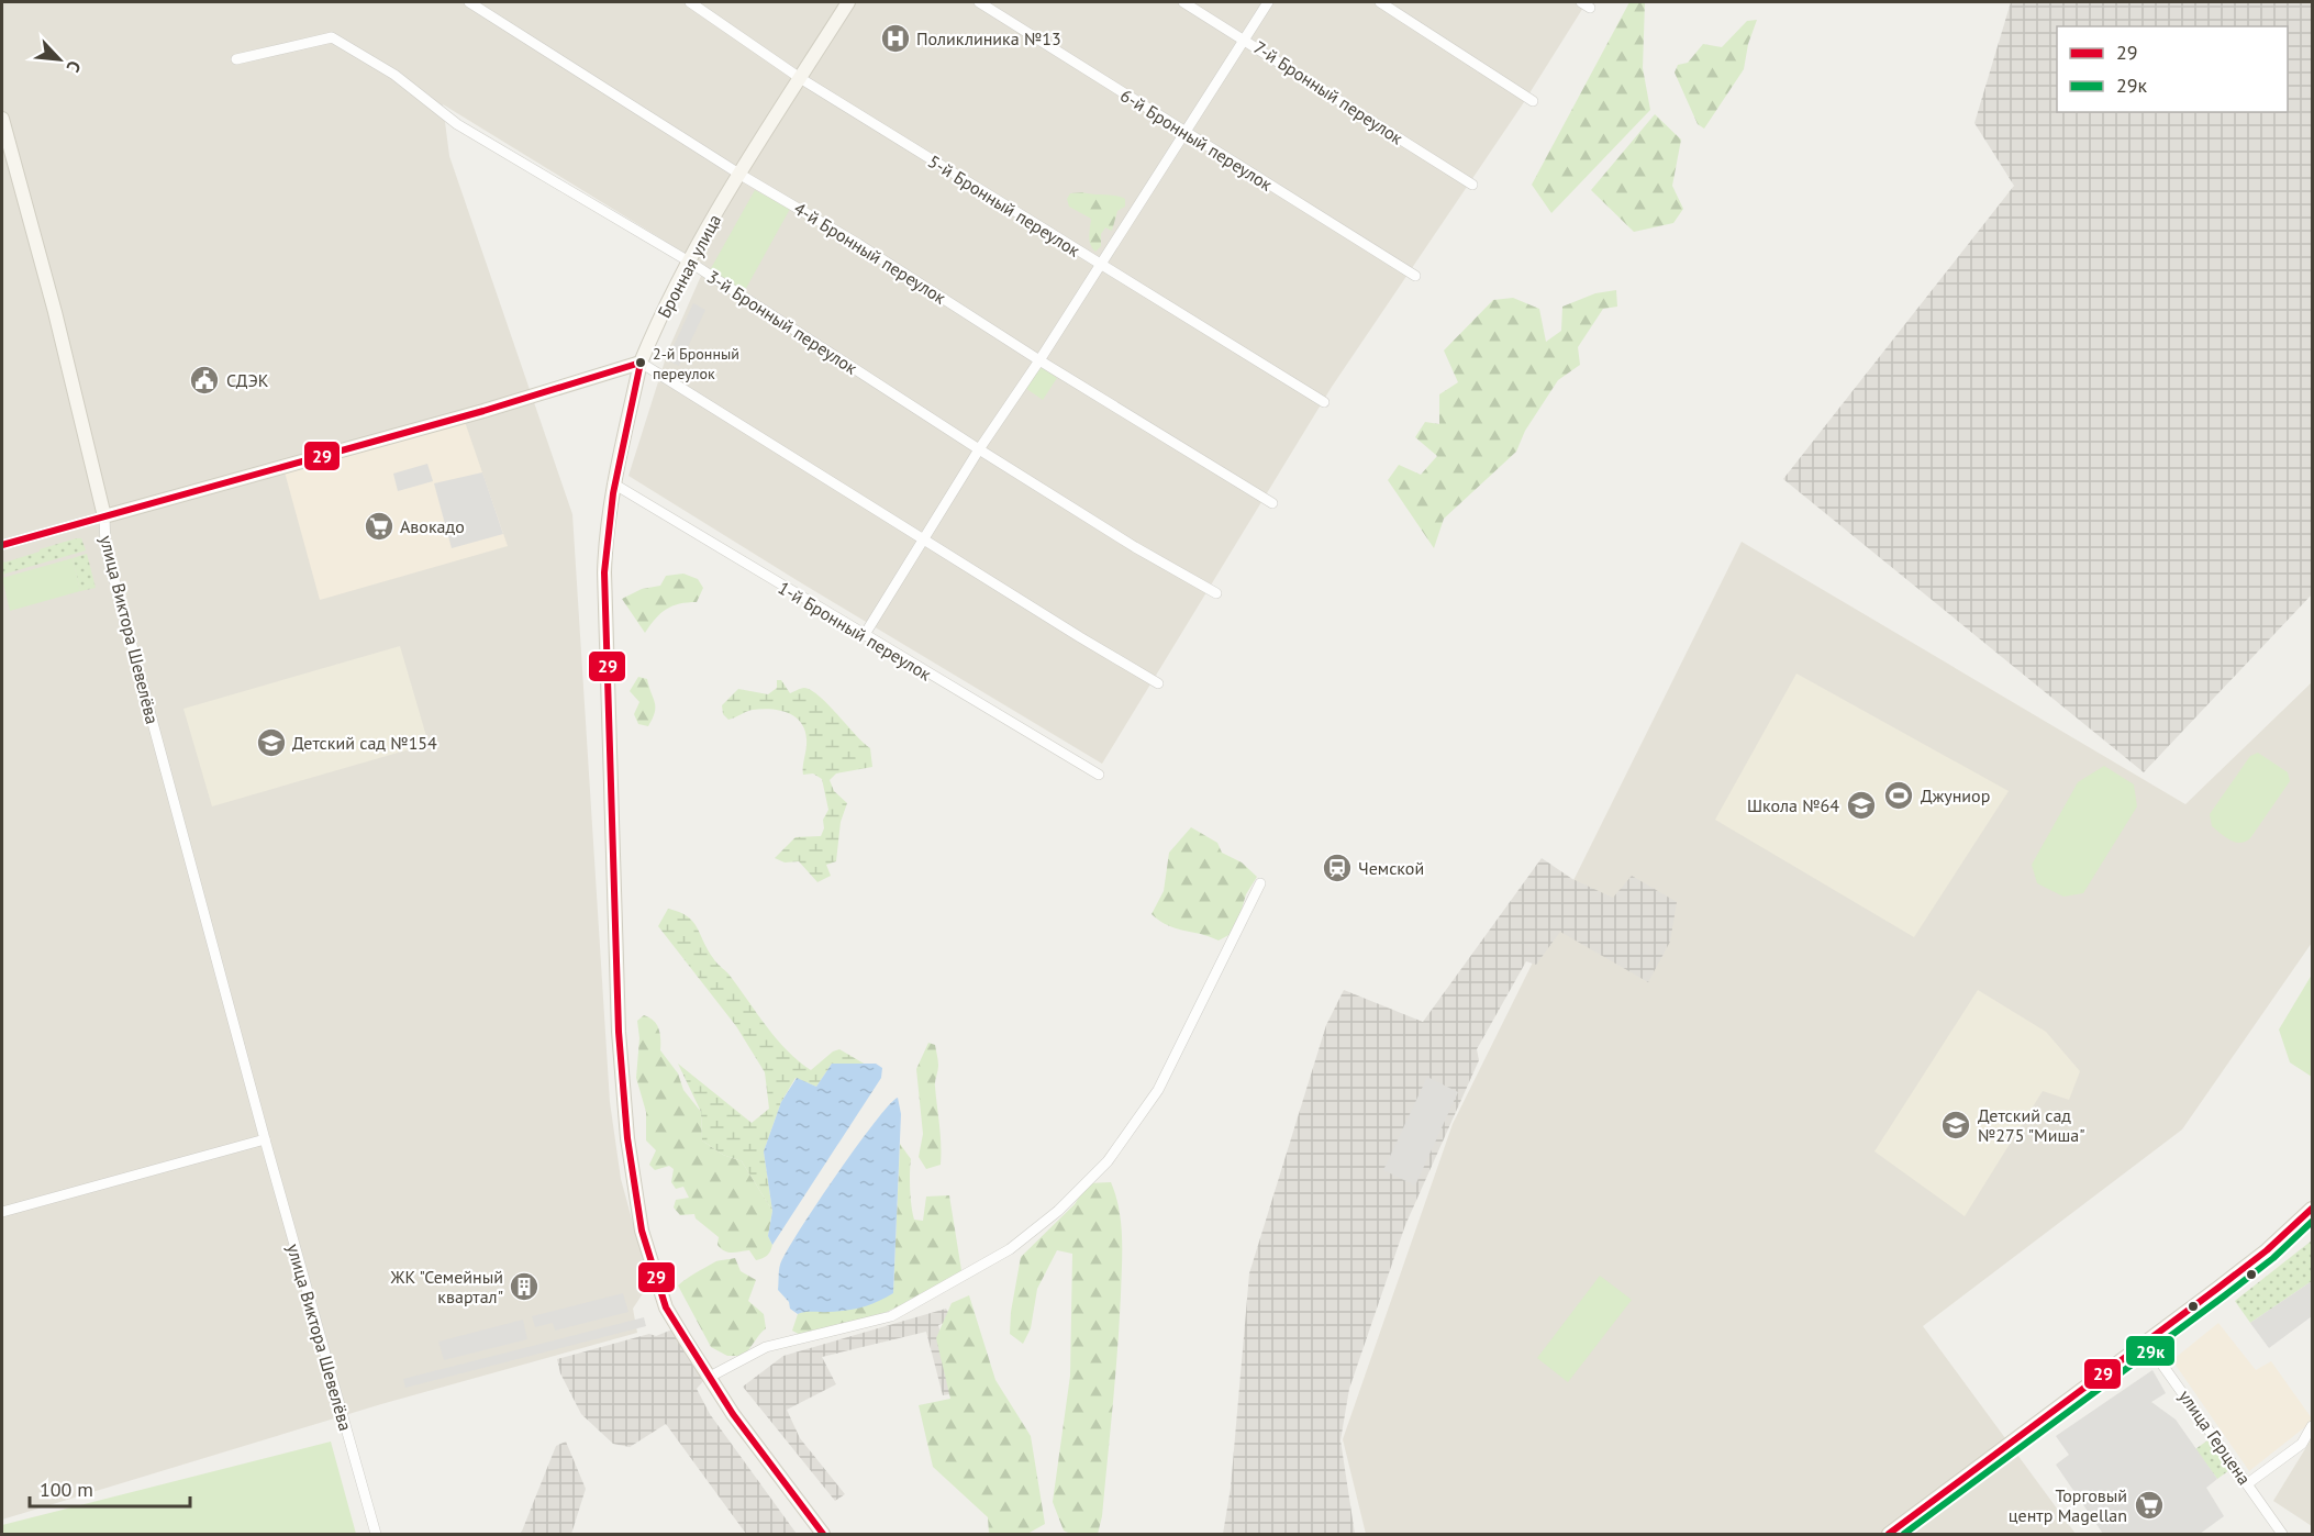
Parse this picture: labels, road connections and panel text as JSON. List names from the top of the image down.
{
  "streets": {
    "street": [
      "7-й Бронный переулок",
      "6-й Бронный переулок",
      "5-й Бронный переулок",
      "4-й Бронный переулок",
      "Бронная улица",
      "3-й Бронный переулок",
      "улица Виктора Шевелёва",
      "1-й Бронный переулок",
      "улица Герцена"
    ]
  },
  "crossings": [
    ["5-й Бронный переулок", "Бронная улица"],
    ["4-й Бронный переулок", "Бронная улица"],
    ["Бронная улица", "3-й Бронный переулок"],
    ["Бронная улица", "1-й Бронный переулок"]
  ],
  "places": {
    "hospital": ["Поликлиника №13"],
    "other": ["2-й Бронный переулок"],
    "public building": ["СДЭК"],
    "supermarket": ["Авокадо", "Торговый центр Magellan"],
    "school or university": ["Детский сад №154", "Школа №64", "Детский сад №275 \"Миша\""],
    "sports": ["Джуниор"],
    "station": ["Чемской"],
    "building": ["ЖК \"Семейный квартал\""]
  },
  "lines": ["transit line 29", "transit line 29к"],
  "legend": ["29", "29к"],
  "scale_bar": "100 m",
  "north": "bottom right"
}
